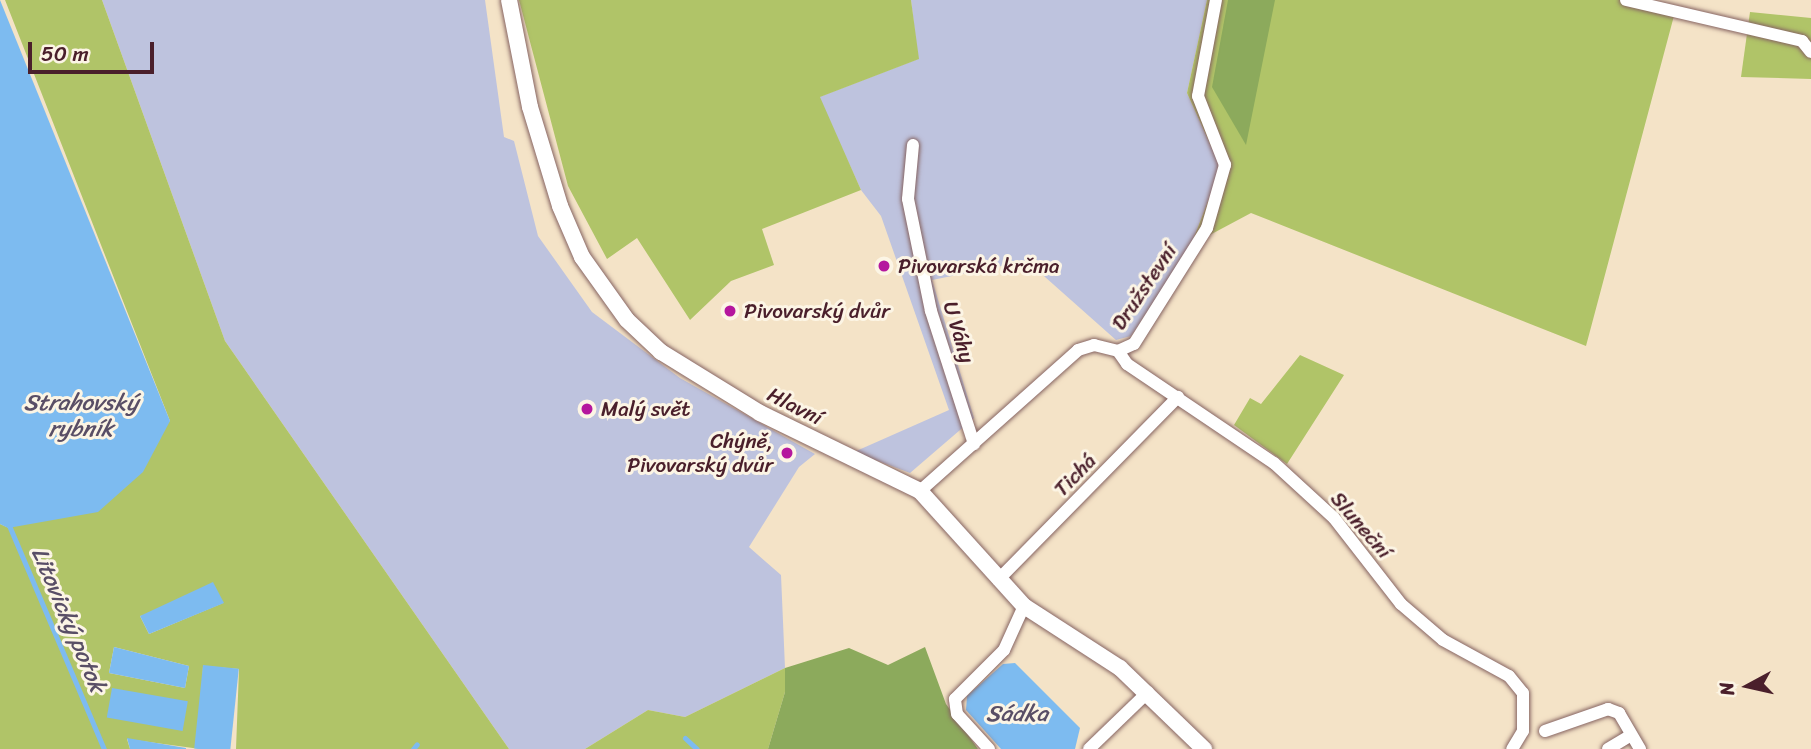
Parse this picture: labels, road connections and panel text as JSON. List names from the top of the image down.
{
  "streets": {
    "street": [
      "Družstevní",
      "U Váhy",
      "Hlavní",
      "Tichá",
      "Sluneční"
    ]
  },
  "crossings": [
    ["Družstevní", "U Váhy"],
    ["Družstevní", "Hlavní"],
    ["Družstevní", "Sluneční"],
    ["Hlavní", "Tichá"],
    ["Tichá", "Sluneční"]
  ],
  "water": ["Strahovský rybník", "Litovický potok", "Sádka"],
  "places": [
    "Pivovarská krčma",
    "Pivovarský dvůr",
    "Malý svět",
    "Chýně, Pivovarský dvůr"
  ],
  "scale_bar": "50 m",
  "north": "left"
}
